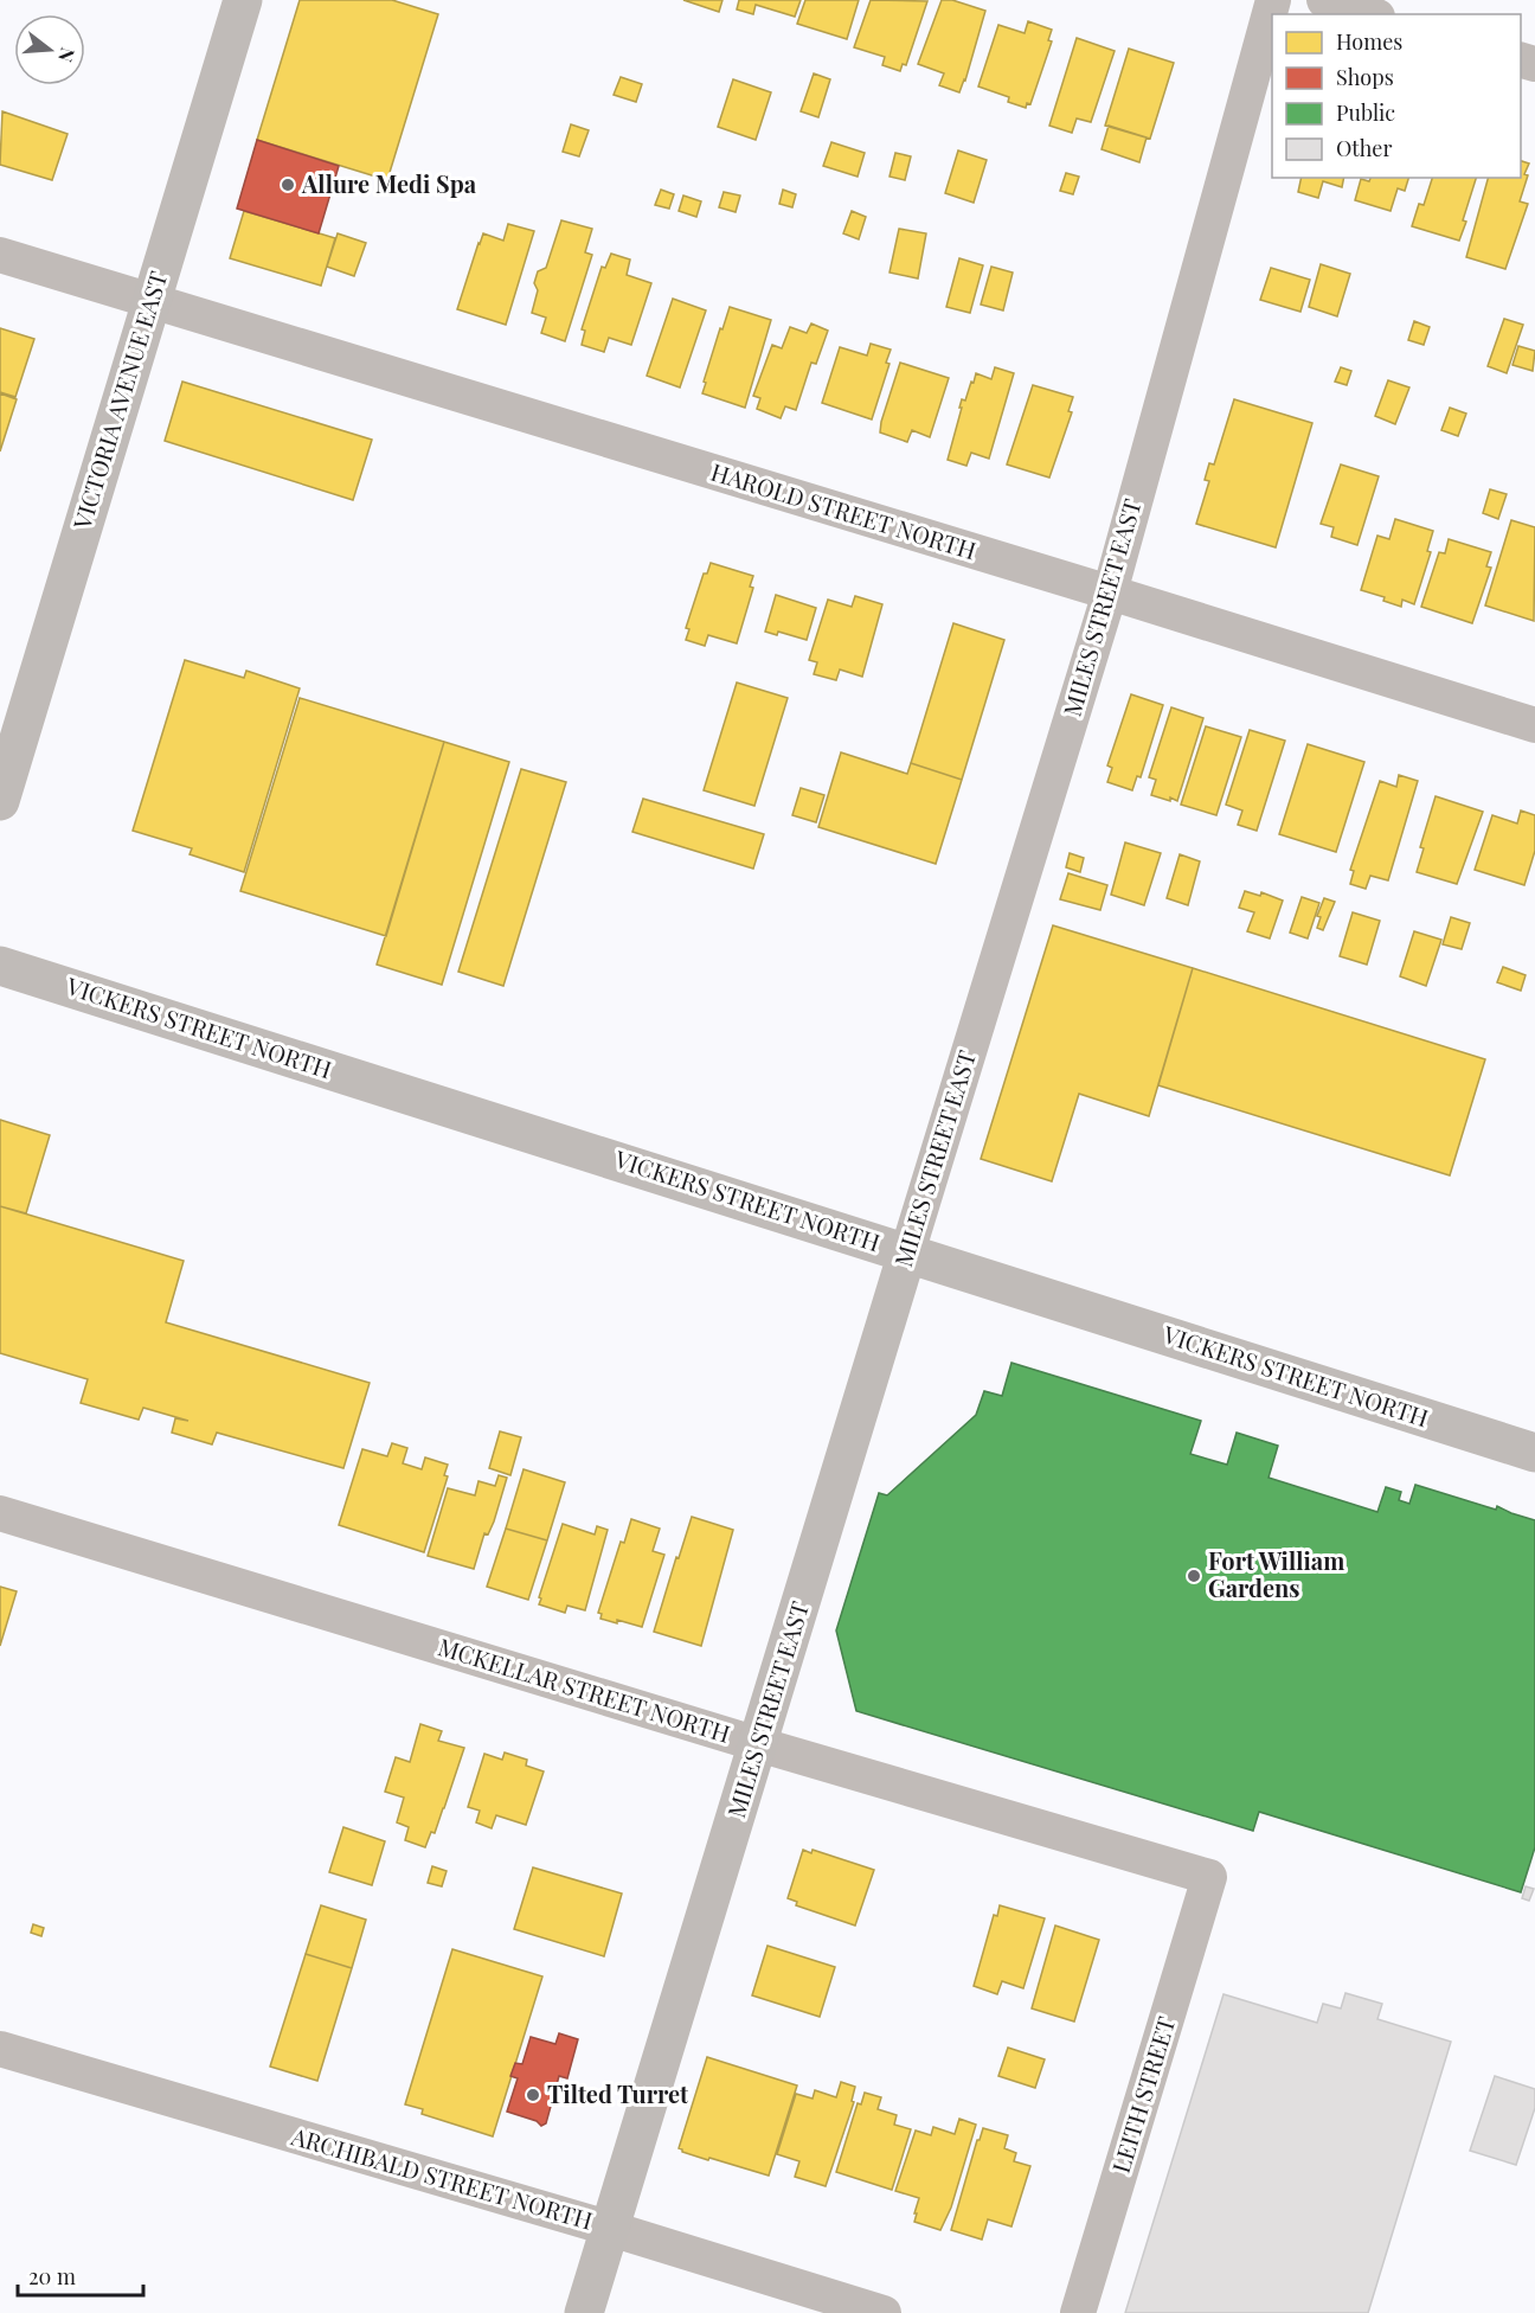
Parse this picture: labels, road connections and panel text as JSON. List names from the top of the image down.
{
  "streets": {
    "street": [
      "VICTORIA AVENUE EAST",
      "HAROLD STREET NORTH",
      "MILES STREET EAST",
      "VICKERS STREET NORTH",
      "MCKELLAR STREET NORTH",
      "LEITH STREET",
      "ARCHIBALD STREET NORTH"
    ]
  },
  "crossings": [
    ["VICTORIA AVENUE EAST", "HAROLD STREET NORTH"],
    ["HAROLD STREET NORTH", "MILES STREET EAST"],
    ["MILES STREET EAST", "VICKERS STREET NORTH"],
    ["MILES STREET EAST", "MCKELLAR STREET NORTH"],
    ["MILES STREET EAST", "ARCHIBALD STREET NORTH"],
    ["MCKELLAR STREET NORTH", "LEITH STREET"]
  ],
  "places": ["Allure Medi Spa", "Fort William Gardens", "Tilted Turret"],
  "legend": [
    "Homes",
    "Shops",
    "Public",
    "Other"
  ],
  "scale_bar": "20 m",
  "north": "right"
}
